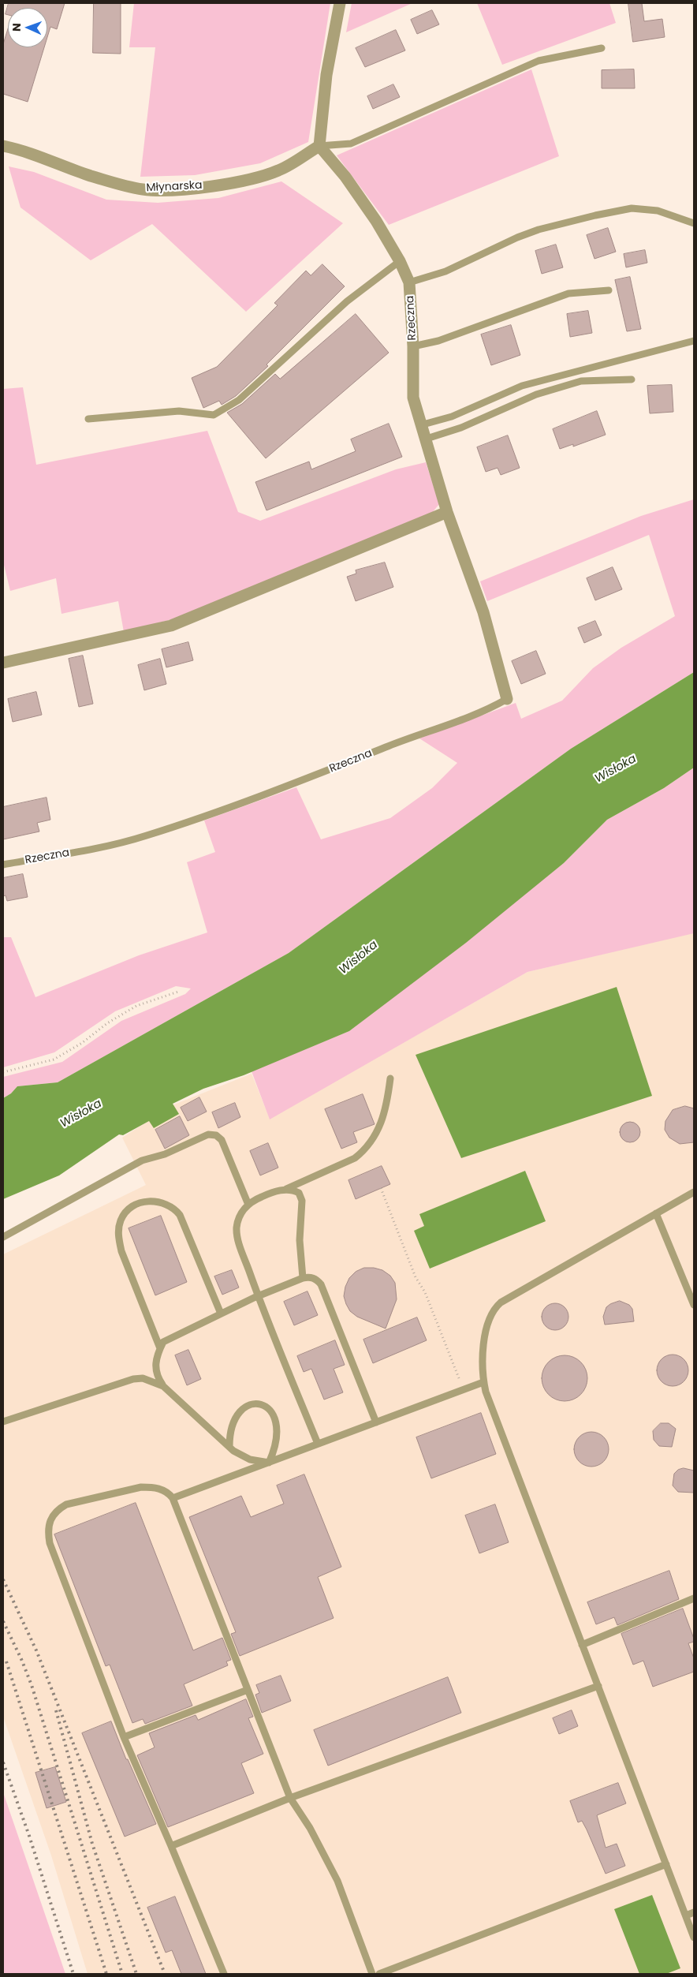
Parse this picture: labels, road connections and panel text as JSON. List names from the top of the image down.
{
  "streets": {
    "street": ["Młynarska", "Rzeczna"]
  },
  "crossings": [
    ["Młynarska", "Rzeczna"]
  ],
  "water": ["Wisłoka"],
  "north": "left"
}
